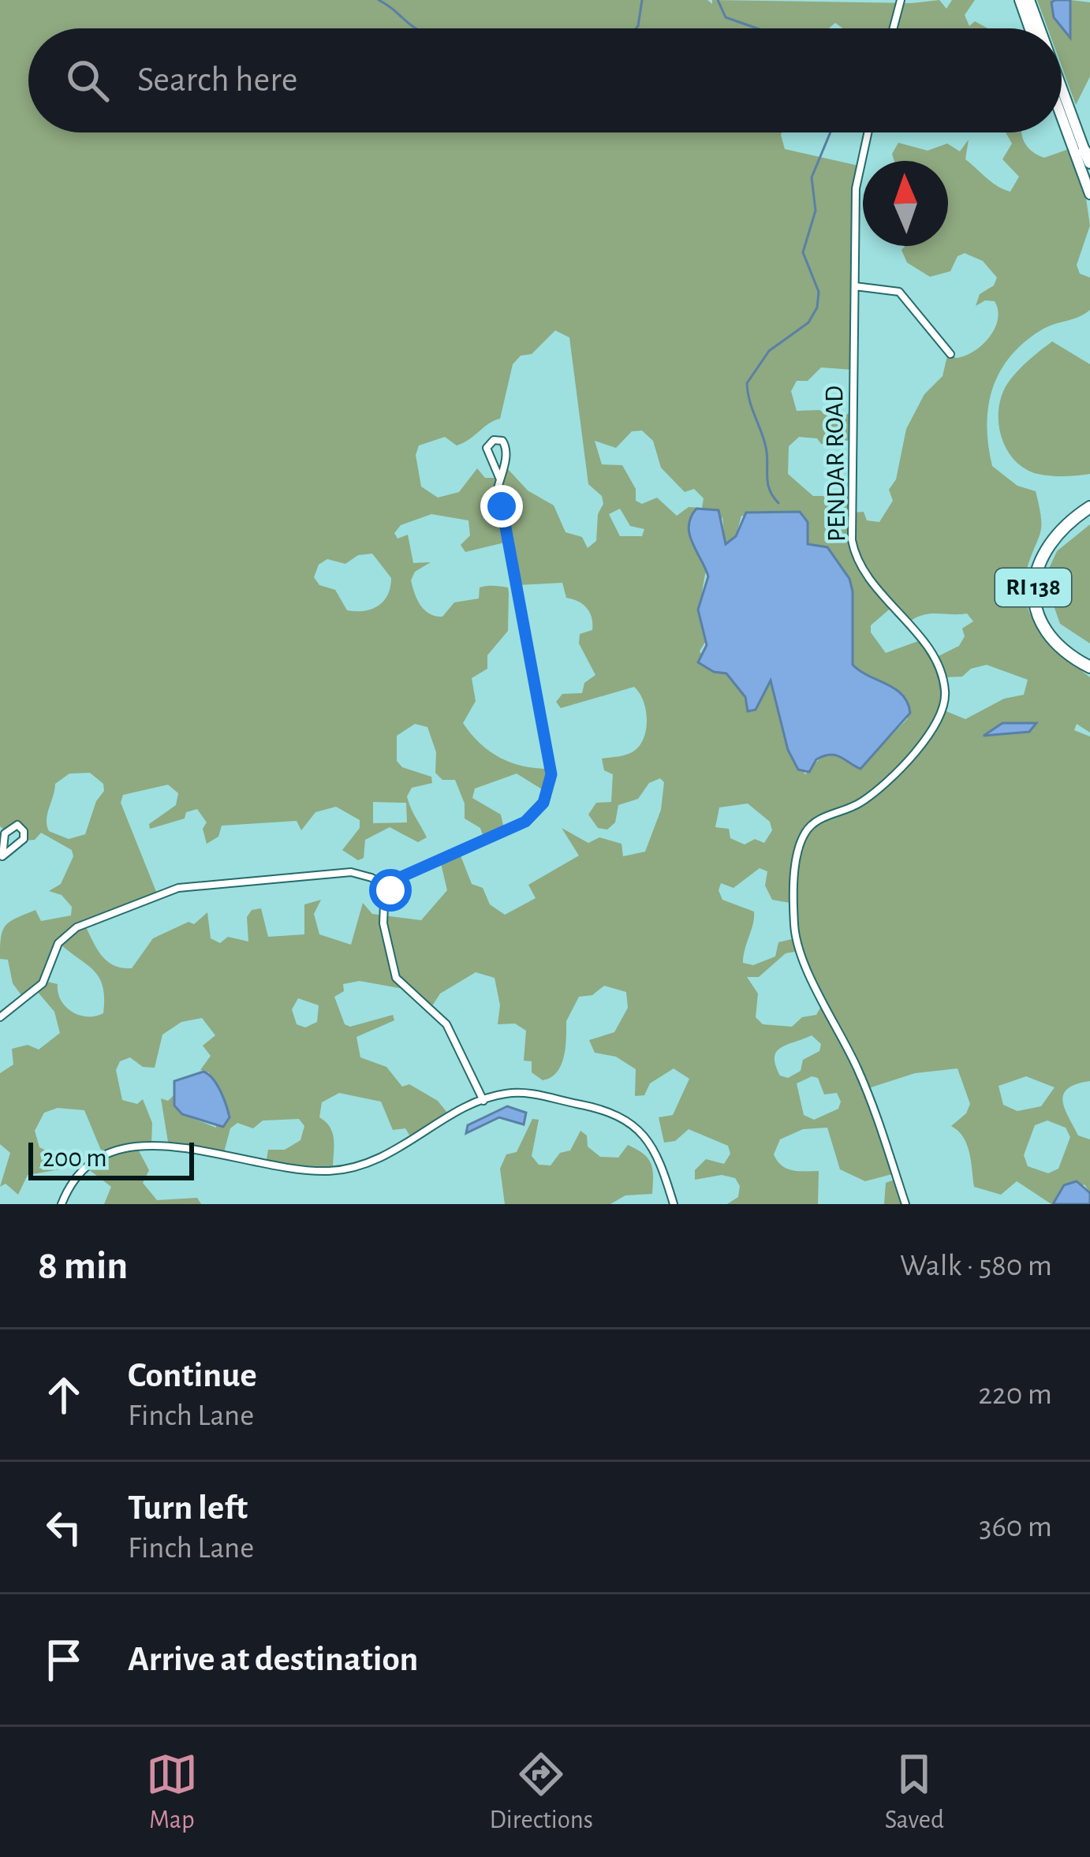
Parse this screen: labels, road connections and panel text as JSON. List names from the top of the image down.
{
  "streets": {
    "highway": ["RI 138"],
    "street": ["PENDAR ROAD"]
  },
  "scale_bar": "200 m",
  "north": "top",
  "page": {
    "search": "Search here",
    "scale": "200 m",
    "heading": ["8 min", "Walk · 580 m"],
    "list": [
      ["Continue", "Finch Lane", "220 m"],
      ["Turn left", "Finch Lane", "360 m"],
      "Arrive at destination"
    ],
    "nav": ["Map", "Directions", "Saved"]
  }
}
